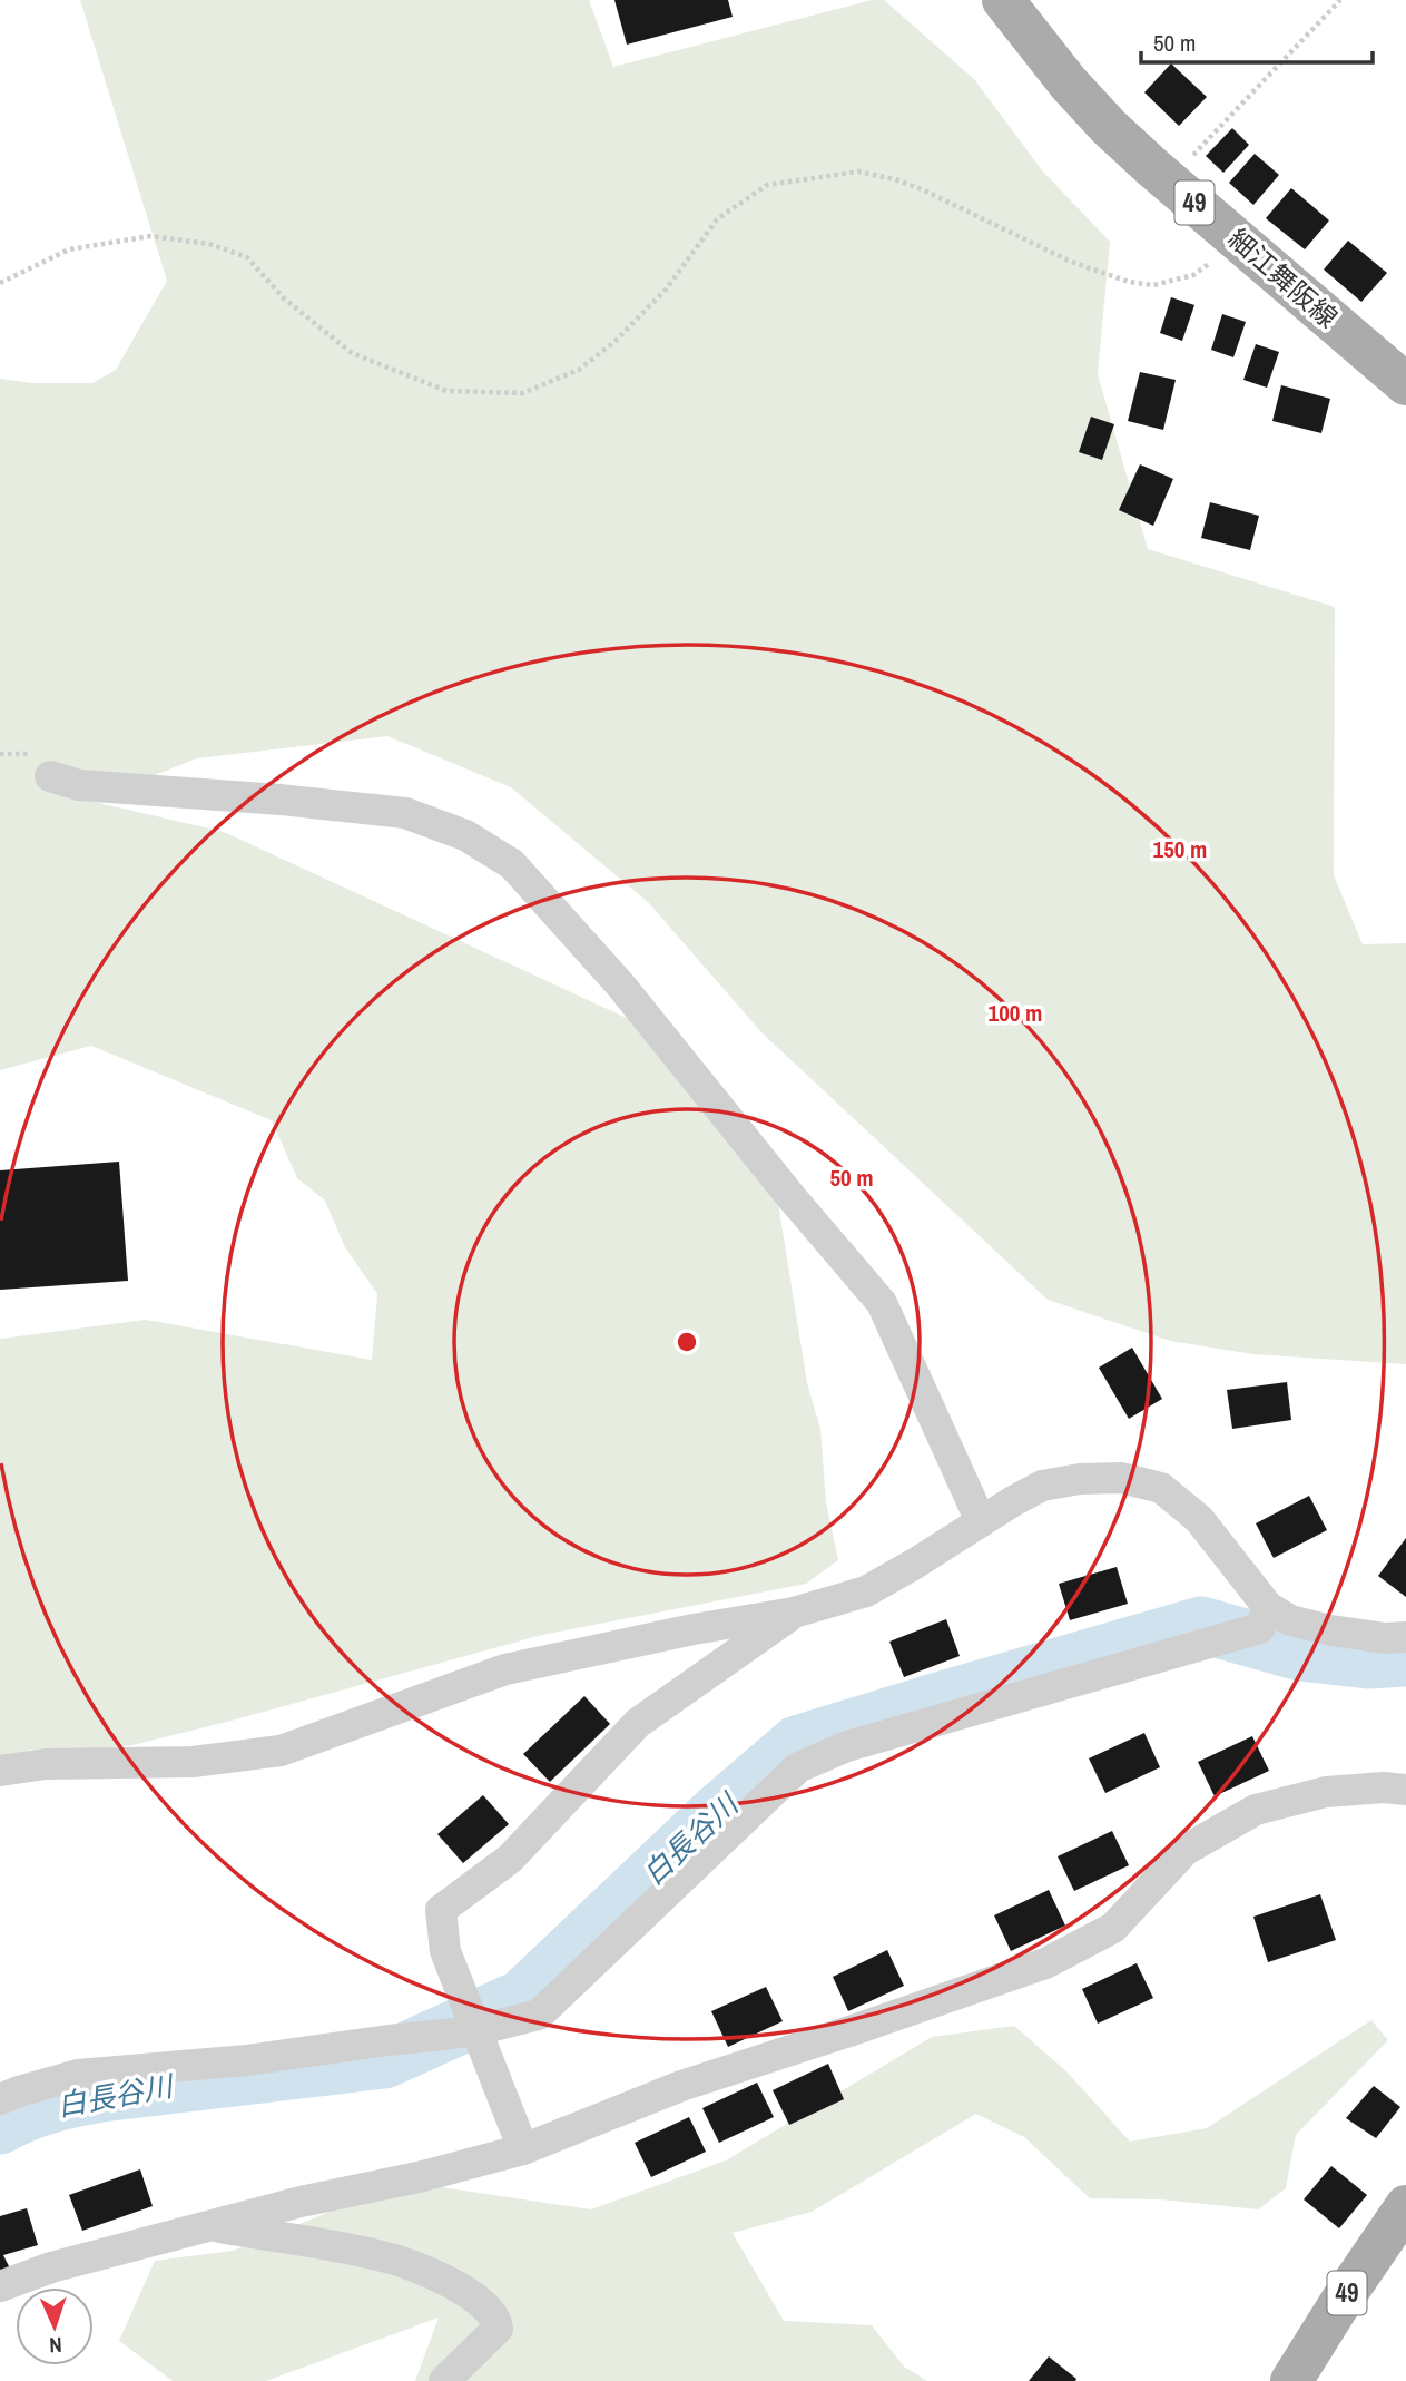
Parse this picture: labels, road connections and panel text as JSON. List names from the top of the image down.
{
  "streets": {
    "main road": ["49", "細江舞阪線"]
  },
  "water": ["白長谷川"],
  "scale_bar": "50 m",
  "north": "bottom",
  "rings": ["150 m", "100 m", "50 m"]
}
